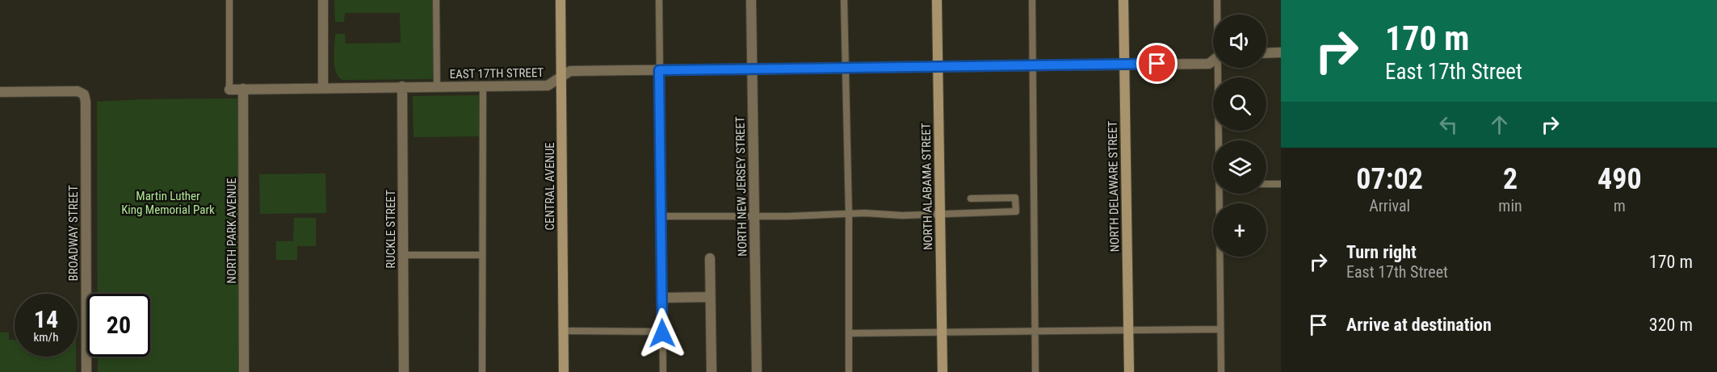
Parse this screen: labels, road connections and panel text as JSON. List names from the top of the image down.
{
  "streets": {
    "main road": ["CENTRAL AVENUE", "NORTH ALABAMA STREET", "NORTH DELAWARE STREET"],
    "street": [
      "EAST 17TH STREET",
      "NORTH NEW JERSEY STREET",
      "RUCKLE STREET",
      "NORTH PARK AVENUE",
      "BROADWAY STREET"
    ]
  },
  "crossings": [
    ["EAST 17TH STREET", "CENTRAL AVENUE"],
    ["EAST 17TH STREET", "NORTH NEW JERSEY STREET"],
    ["EAST 17TH STREET", "NORTH ALABAMA STREET"],
    ["EAST 17TH STREET", "NORTH DELAWARE STREET"],
    ["EAST 17TH STREET", "RUCKLE STREET"],
    ["EAST 17TH STREET", "NORTH PARK AVENUE"]
  ],
  "parks": ["Martin Luther King Memorial Park"],
  "page": {
    "turn": ["170 m", "East 17th Street"],
    "map_buttons": "+",
    "eta": [
      "07:02",
      "Arrival",
      "2",
      "min",
      "490",
      "m"
    ],
    "list": [
      {
        "name": "Turn right",
        "note": "East 17th Street",
        "value": "170 m"
      },
      {
        "name": "Arrive at destination",
        "value": "320 m"
      }
    ],
    "speed": "14 km/h",
    "limit": "20"
  }
}
